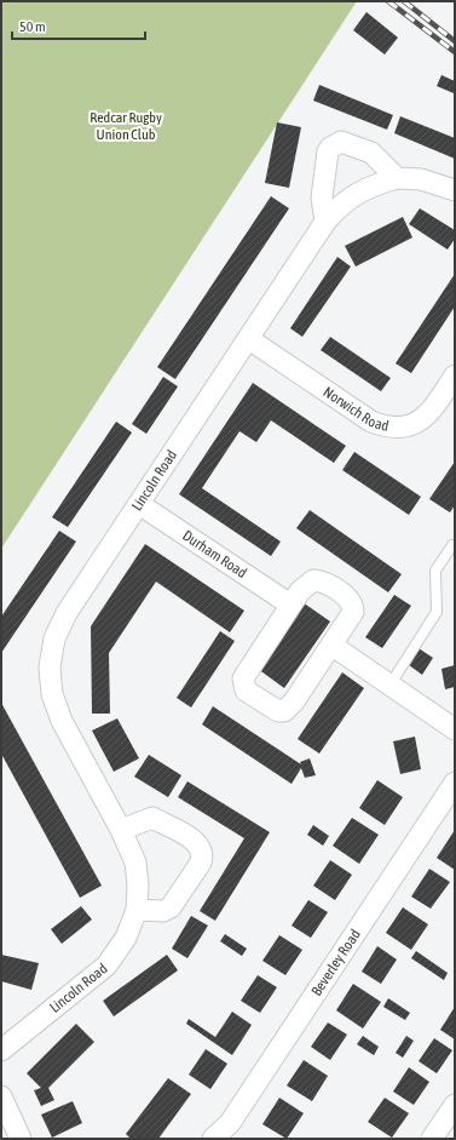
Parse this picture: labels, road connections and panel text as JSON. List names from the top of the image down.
{
  "streets": {
    "street": [
      "Norwich Road",
      "Lincoln Road",
      "Durham Road",
      "Beverley Road"
    ]
  },
  "crossings": [
    ["Norwich Road", "Lincoln Road"],
    ["Lincoln Road", "Durham Road"]
  ],
  "parks": ["Redcar Rugby Union Club"],
  "scale_bar": "50 m"
}
